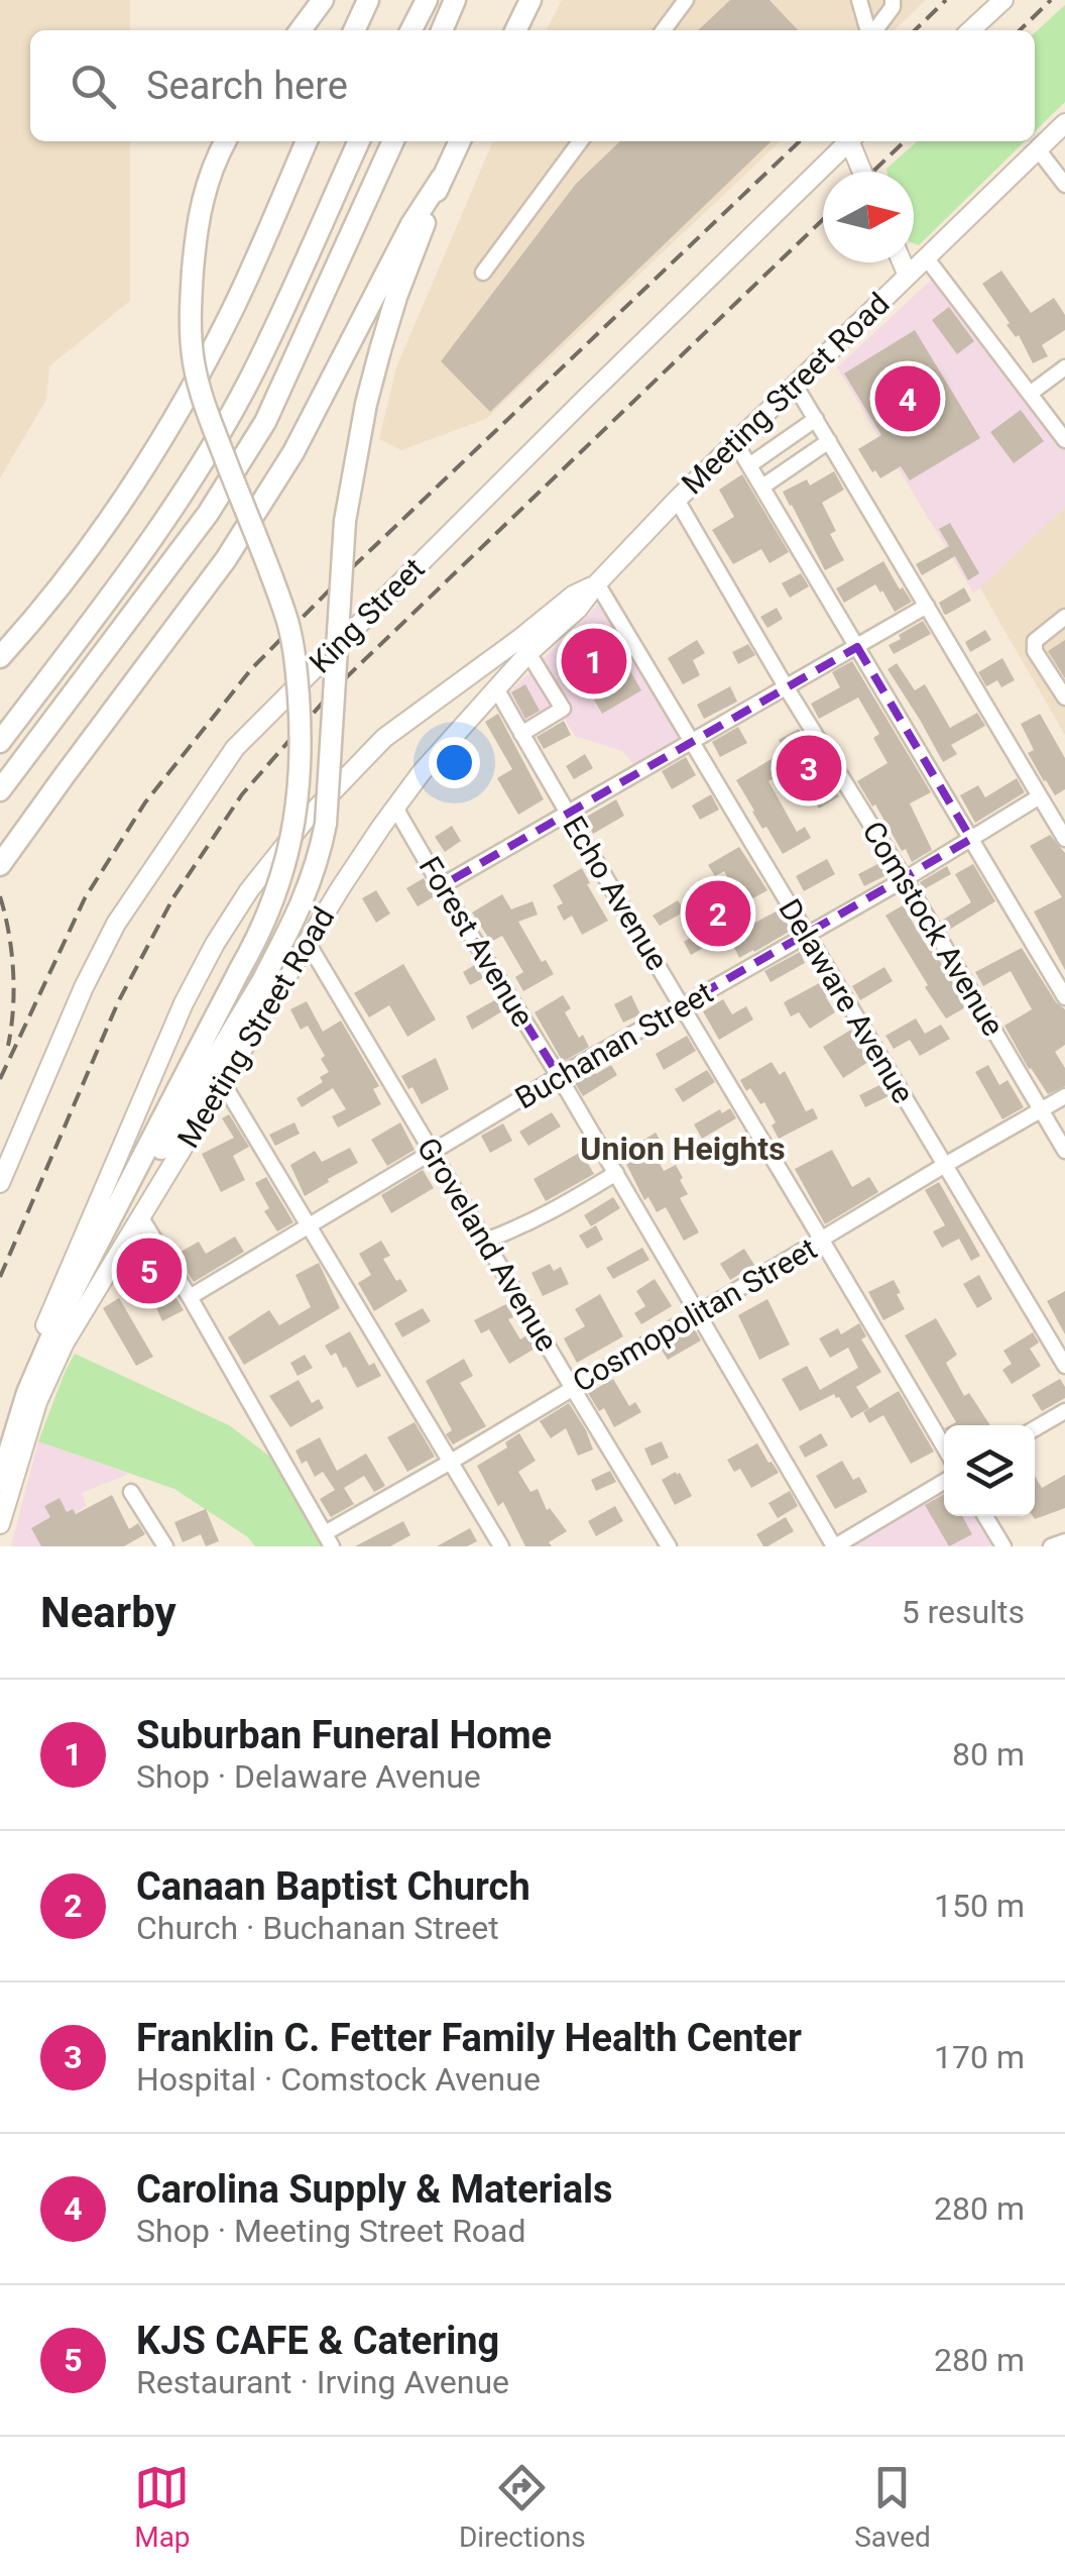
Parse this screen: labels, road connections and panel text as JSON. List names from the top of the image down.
{
  "streets": {
    "main road": ["Meeting Street Road", "King Street"],
    "street": [
      "Echo Avenue",
      "Comstock Avenue",
      "Forest Avenue",
      "Delaware Avenue",
      "Buchanan Street",
      "Groveland Avenue",
      "Cosmopolitan Street"
    ]
  },
  "crossings": [
    ["Meeting Street Road", "Echo Avenue"],
    ["Meeting Street Road", "Comstock Avenue"],
    ["Meeting Street Road", "Forest Avenue"],
    ["Meeting Street Road", "Delaware Avenue"],
    ["Meeting Street Road", "Groveland Avenue"],
    ["Echo Avenue", "Buchanan Street"],
    ["Echo Avenue", "Cosmopolitan Street"],
    ["Comstock Avenue", "Buchanan Street"],
    ["Comstock Avenue", "Cosmopolitan Street"],
    ["Forest Avenue", "Buchanan Street"],
    ["Forest Avenue", "Cosmopolitan Street"],
    ["Delaware Avenue", "Buchanan Street"],
    ["Delaware Avenue", "Cosmopolitan Street"],
    ["Buchanan Street", "Groveland Avenue"],
    ["Groveland Avenue", "Cosmopolitan Street"]
  ],
  "districts": ["Union Heights"],
  "north": "right",
  "page": {
    "search": "Search here",
    "pins": [
      "4",
      "1",
      "3",
      "2",
      "5"
    ],
    "heading": ["Nearby", "5 results"],
    "list": [
      {
        "mark": "1",
        "name": "Suburban Funeral Home",
        "note": "Shop · Delaware Avenue",
        "value": "80 m"
      },
      {
        "mark": "2",
        "name": "Canaan Baptist Church",
        "note": "Church · Buchanan Street",
        "value": "150 m"
      },
      {
        "mark": "3",
        "name": "Franklin C. Fetter Family Health Center",
        "note": "Hospital · Comstock Avenue",
        "value": "170 m"
      },
      {
        "mark": "4",
        "name": "Carolina Supply & Materials",
        "note": "Shop · Meeting Street Road",
        "value": "280 m"
      },
      {
        "mark": "5",
        "name": "KJS CAFE & Catering",
        "note": "Restaurant · Irving Avenue",
        "value": "280 m"
      }
    ],
    "nav": ["Map", "Directions", "Saved"]
  }
}
